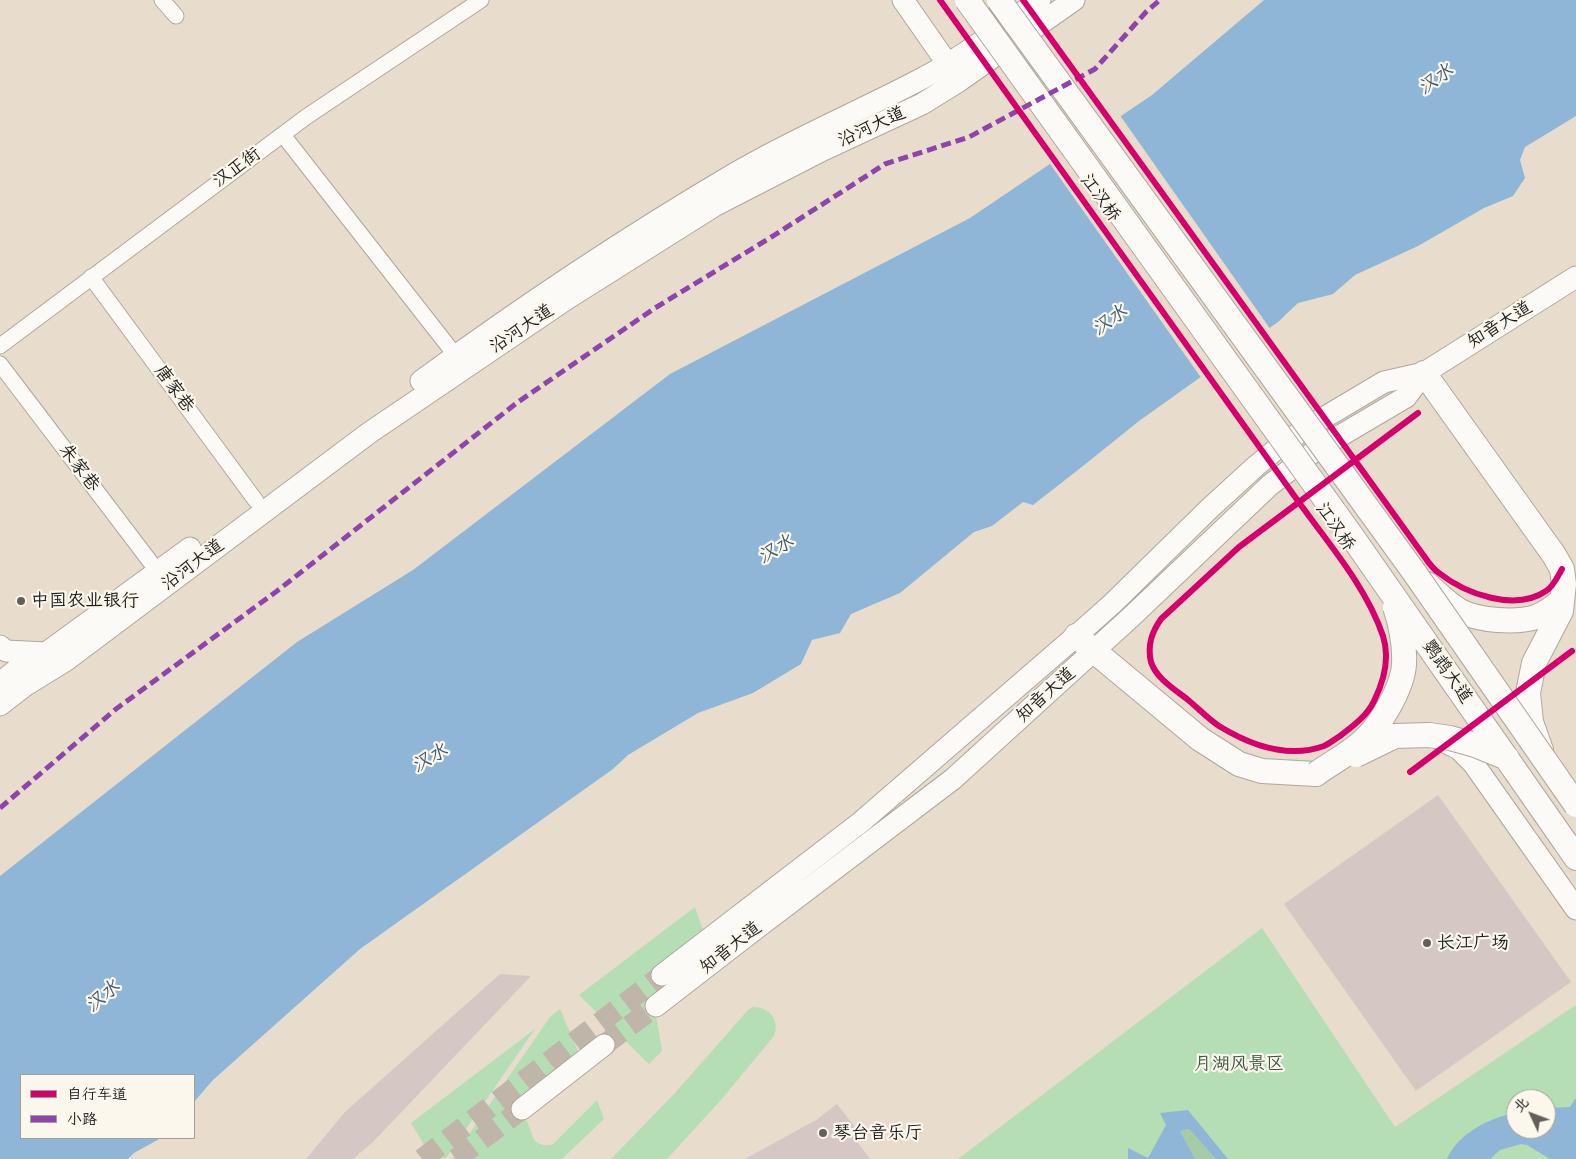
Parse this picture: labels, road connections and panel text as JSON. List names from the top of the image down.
{
  "streets": {
    "main road": [
      "沿河大道",
      "江汉桥",
      "知音大道",
      "鹦鹉大道"
    ],
    "street": ["汉正街", "唐家巷", "朱家巷"]
  },
  "crossings": [
    ["沿河大道", "唐家巷"],
    ["沿河大道", "朱家巷"],
    ["汉正街", "唐家巷"],
    ["江汉桥", "鹦鹉大道"]
  ],
  "water": ["汉水"],
  "parks": ["月湖风景区"],
  "places": ["中国农业银行", "长江广场", "琴台音乐厅"],
  "legend": ["自行车道", "小路"],
  "north": "top left"
}
